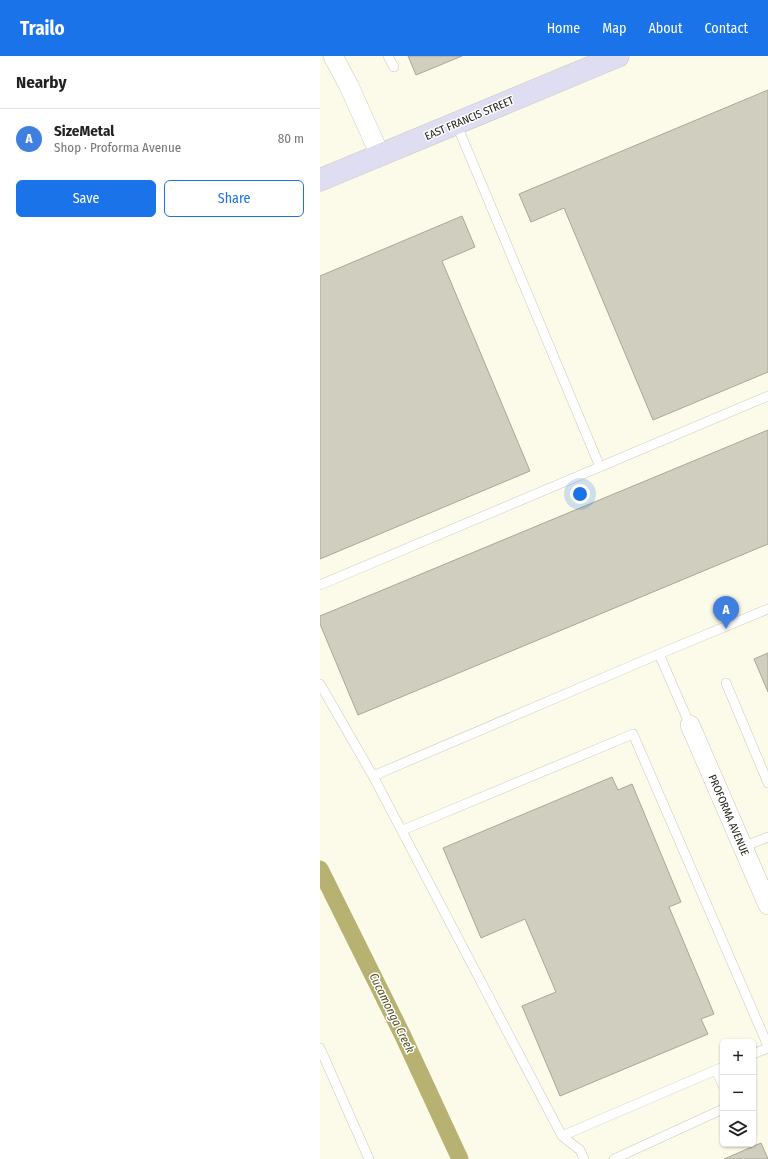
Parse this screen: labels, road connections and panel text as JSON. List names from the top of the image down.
{
  "streets": {
    "street": ["EAST FRANCIS STREET", "PROFORMA AVENUE"]
  },
  "water": ["Cucamonga Creek"],
  "page": {
    "header": "Trailo",
    "nav": [
      "Home",
      "Map",
      "About",
      "Contact"
    ],
    "heading": "Nearby",
    "list": [
      {
        "mark": "A",
        "name": "SizeMetal",
        "note": "Shop · Proforma Avenue",
        "value": "80 m"
      }
    ],
    "buttons": ["Save", "Share"],
    "pins": "A",
    "map_buttons": ["+", "−"]
  }
}
